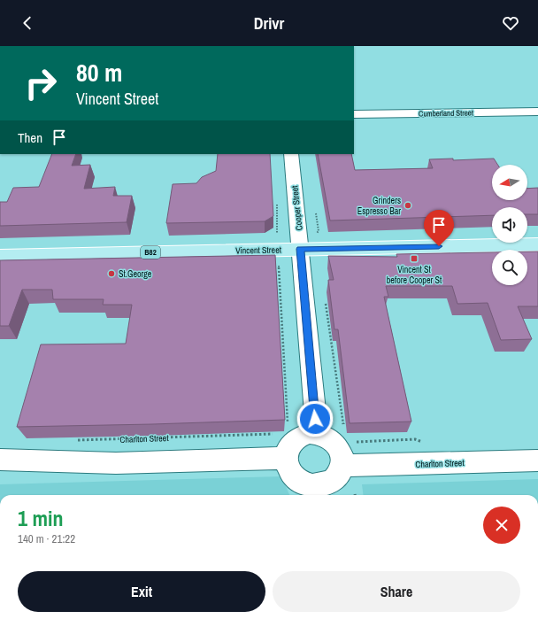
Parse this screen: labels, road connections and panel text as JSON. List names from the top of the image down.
{
  "streets": {
    "main road": ["Vincent Street", "B82"],
    "street": ["Cumberland Street", "Cooper Street", "Charlton Street"]
  },
  "crossings": [
    ["Cooper Street", "Vincent Street"],
    ["Cooper Street", "Charlton Street"]
  ],
  "places": {
    "other": ["Grinders Espresso Bar", "St.George"],
    "transit": ["Vincent St before Cooper St"]
  },
  "north": "left",
  "page": {
    "header": "Drivr",
    "turn": ["80 m", "Vincent Street"],
    "then": "Then",
    "heading": ["1 min", "140 m · 21:22"],
    "buttons": ["Exit", "Share"]
  }
}
